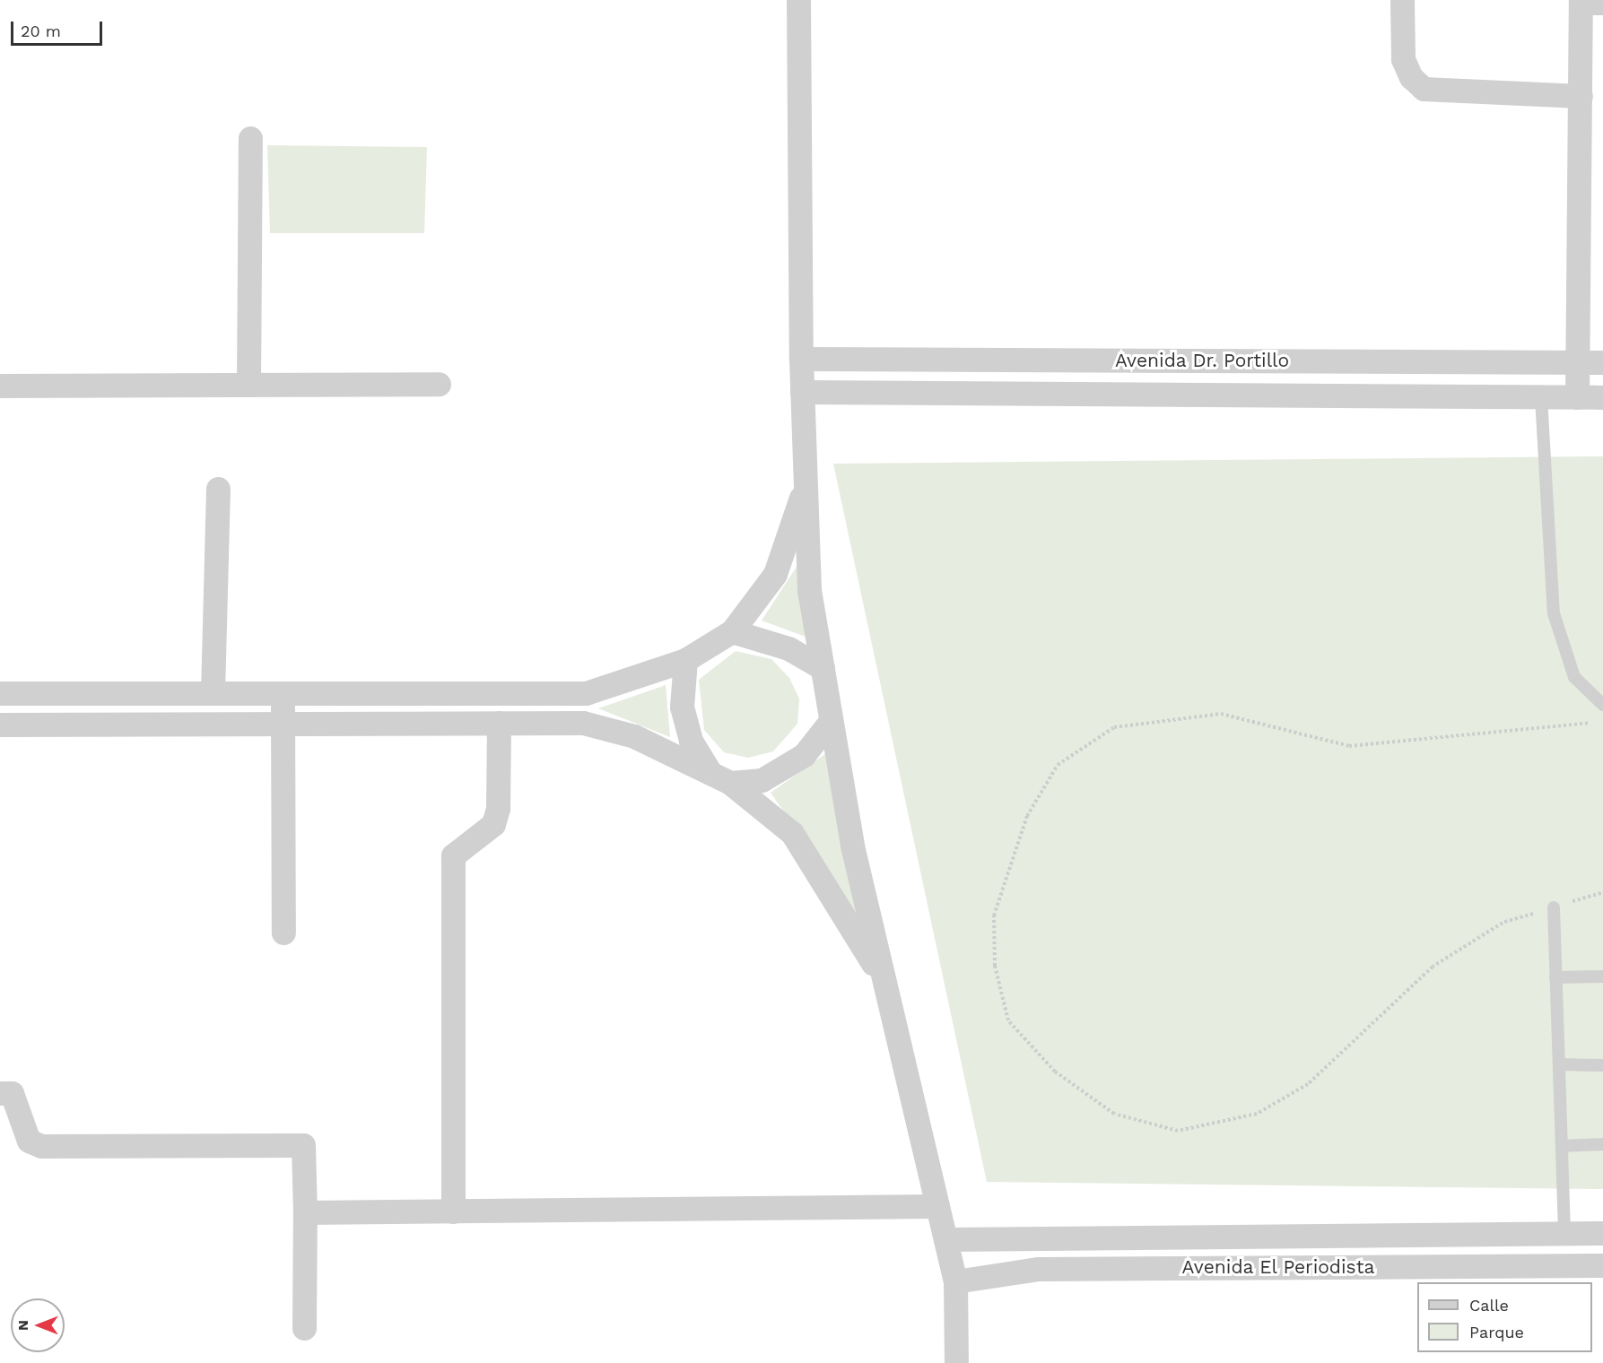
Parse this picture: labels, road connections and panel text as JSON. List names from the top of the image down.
{
  "streets": {
    "street": ["Avenida Dr. Portillo", "Avenida El Periodista"]
  },
  "legend": ["Calle", "Parque"],
  "scale_bar": "20 m",
  "north": "left"
}
